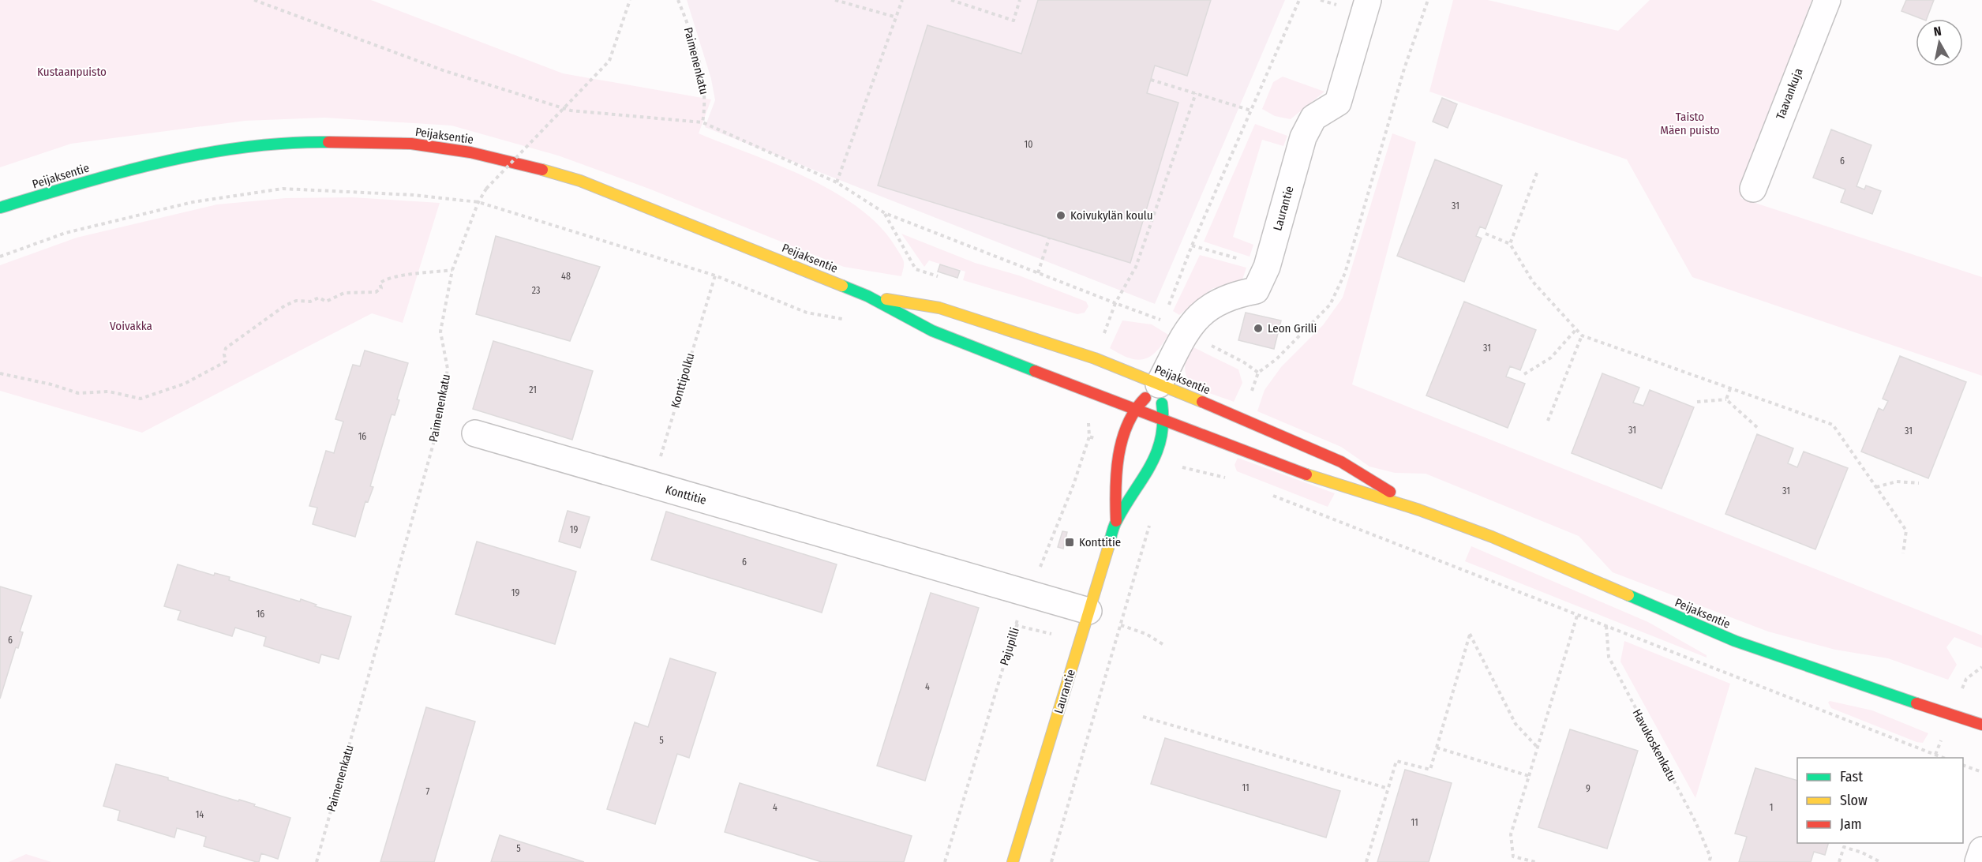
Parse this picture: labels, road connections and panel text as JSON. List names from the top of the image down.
{
  "streets": {
    "main road": ["Peijaksentie", "Laurantie"],
    "street": ["Taavankuja", "Konttitie"],
    "path": [
      "Paimenenkatu",
      "Konttipolku",
      "Pajupilli",
      "Havukoskenkatu"
    ]
  },
  "crossings": [
    ["Peijaksentie", "Laurantie"],
    ["Laurantie", "Konttitie"],
    ["Konttipolku", "Konttitie"],
    ["Konttitie", "Pajupilli"]
  ],
  "parks": ["Kustaanpuisto", "Taisto Mäen puisto", "Voivakka"],
  "places": {
    "other": ["Koivukylän koulu", "Leon Grilli"],
    "transit": ["Konttitie"]
  },
  "house_numbers": [
    "10",
    "6",
    "31",
    "48",
    "23",
    "31",
    "21",
    "31",
    "31",
    "16",
    "31",
    "19",
    "6",
    "19",
    "16",
    "6",
    "4",
    "5",
    "11",
    "9",
    "7",
    "4",
    "1",
    "14",
    "11",
    "5"
  ],
  "legend": ["Fast", "Slow", "Jam"],
  "north": "top"
}
